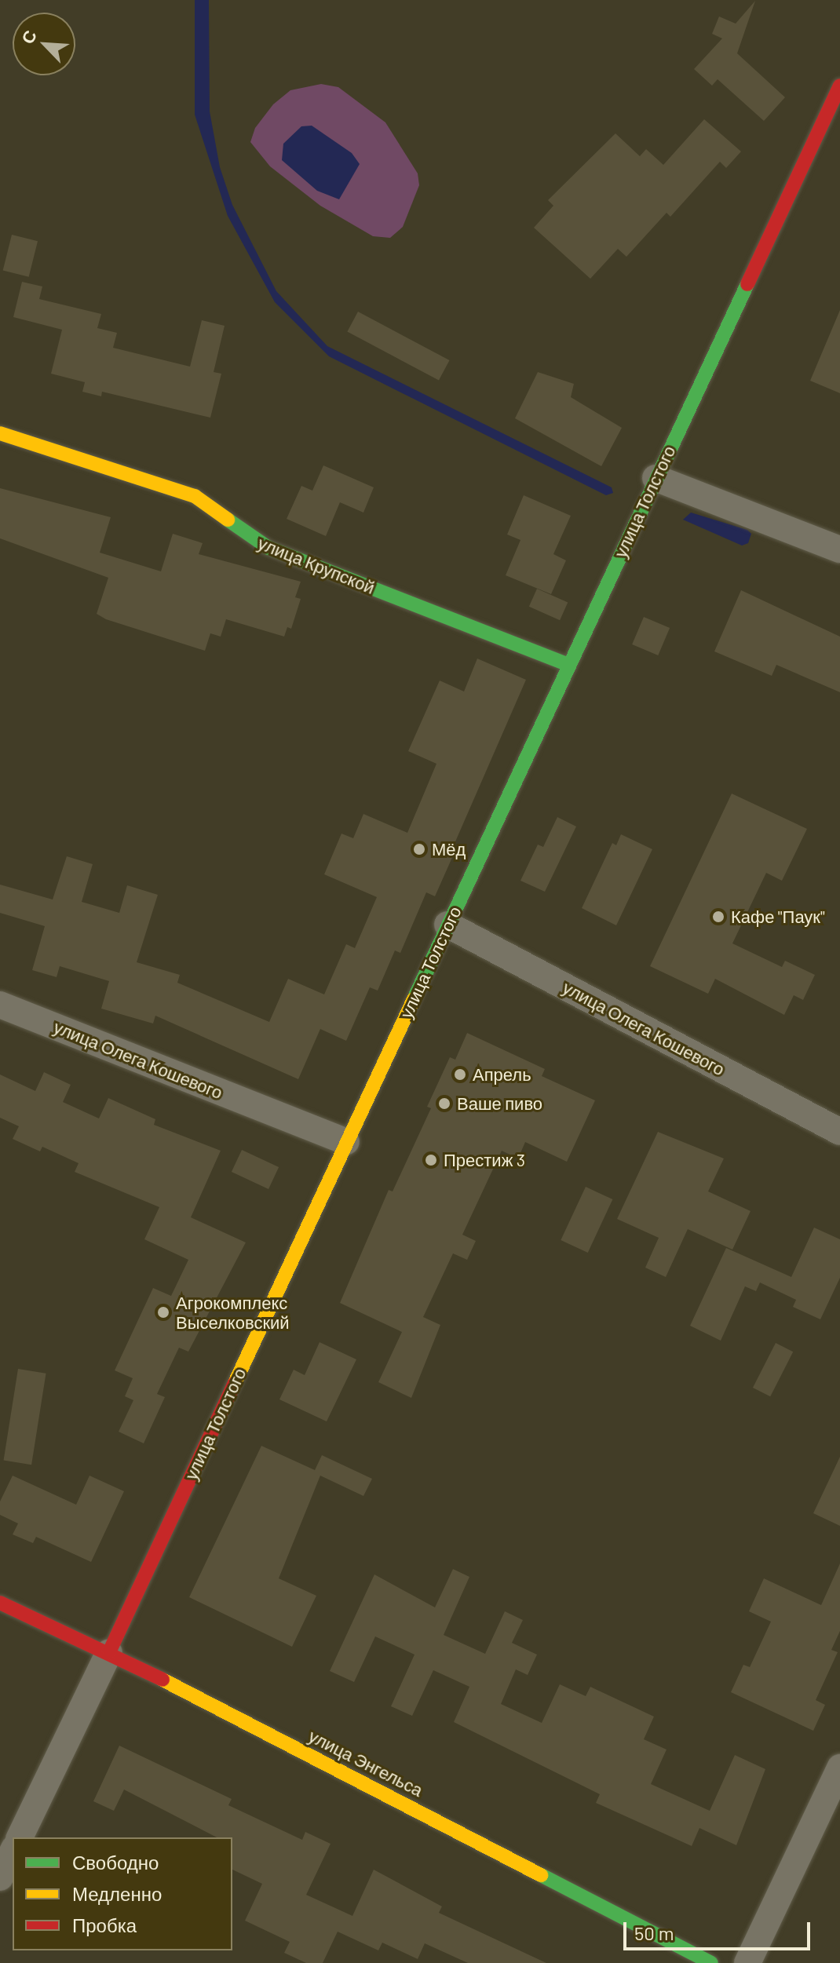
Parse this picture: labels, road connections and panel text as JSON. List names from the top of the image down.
{
  "streets": {
    "main road": ["улица Толстого", "улица Крупской", "улица Энгельса"],
    "street": ["улица Олега Кошевого"]
  },
  "crossings": [
    ["улица Толстого", "улица Крупской"],
    ["улица Толстого", "улица Олега Кошевого"],
    ["улица Толстого", "улица Энгельса"]
  ],
  "places": [
    "Мёд",
    "Кафе \"Паук\"",
    "Апрель",
    "Ваше пиво",
    "Престиж 3",
    "Агрокомплекс Выселковский"
  ],
  "legend": ["Свободно", "Медленно", "Пробка"],
  "scale_bar": "50 m",
  "north": "top left"
}
